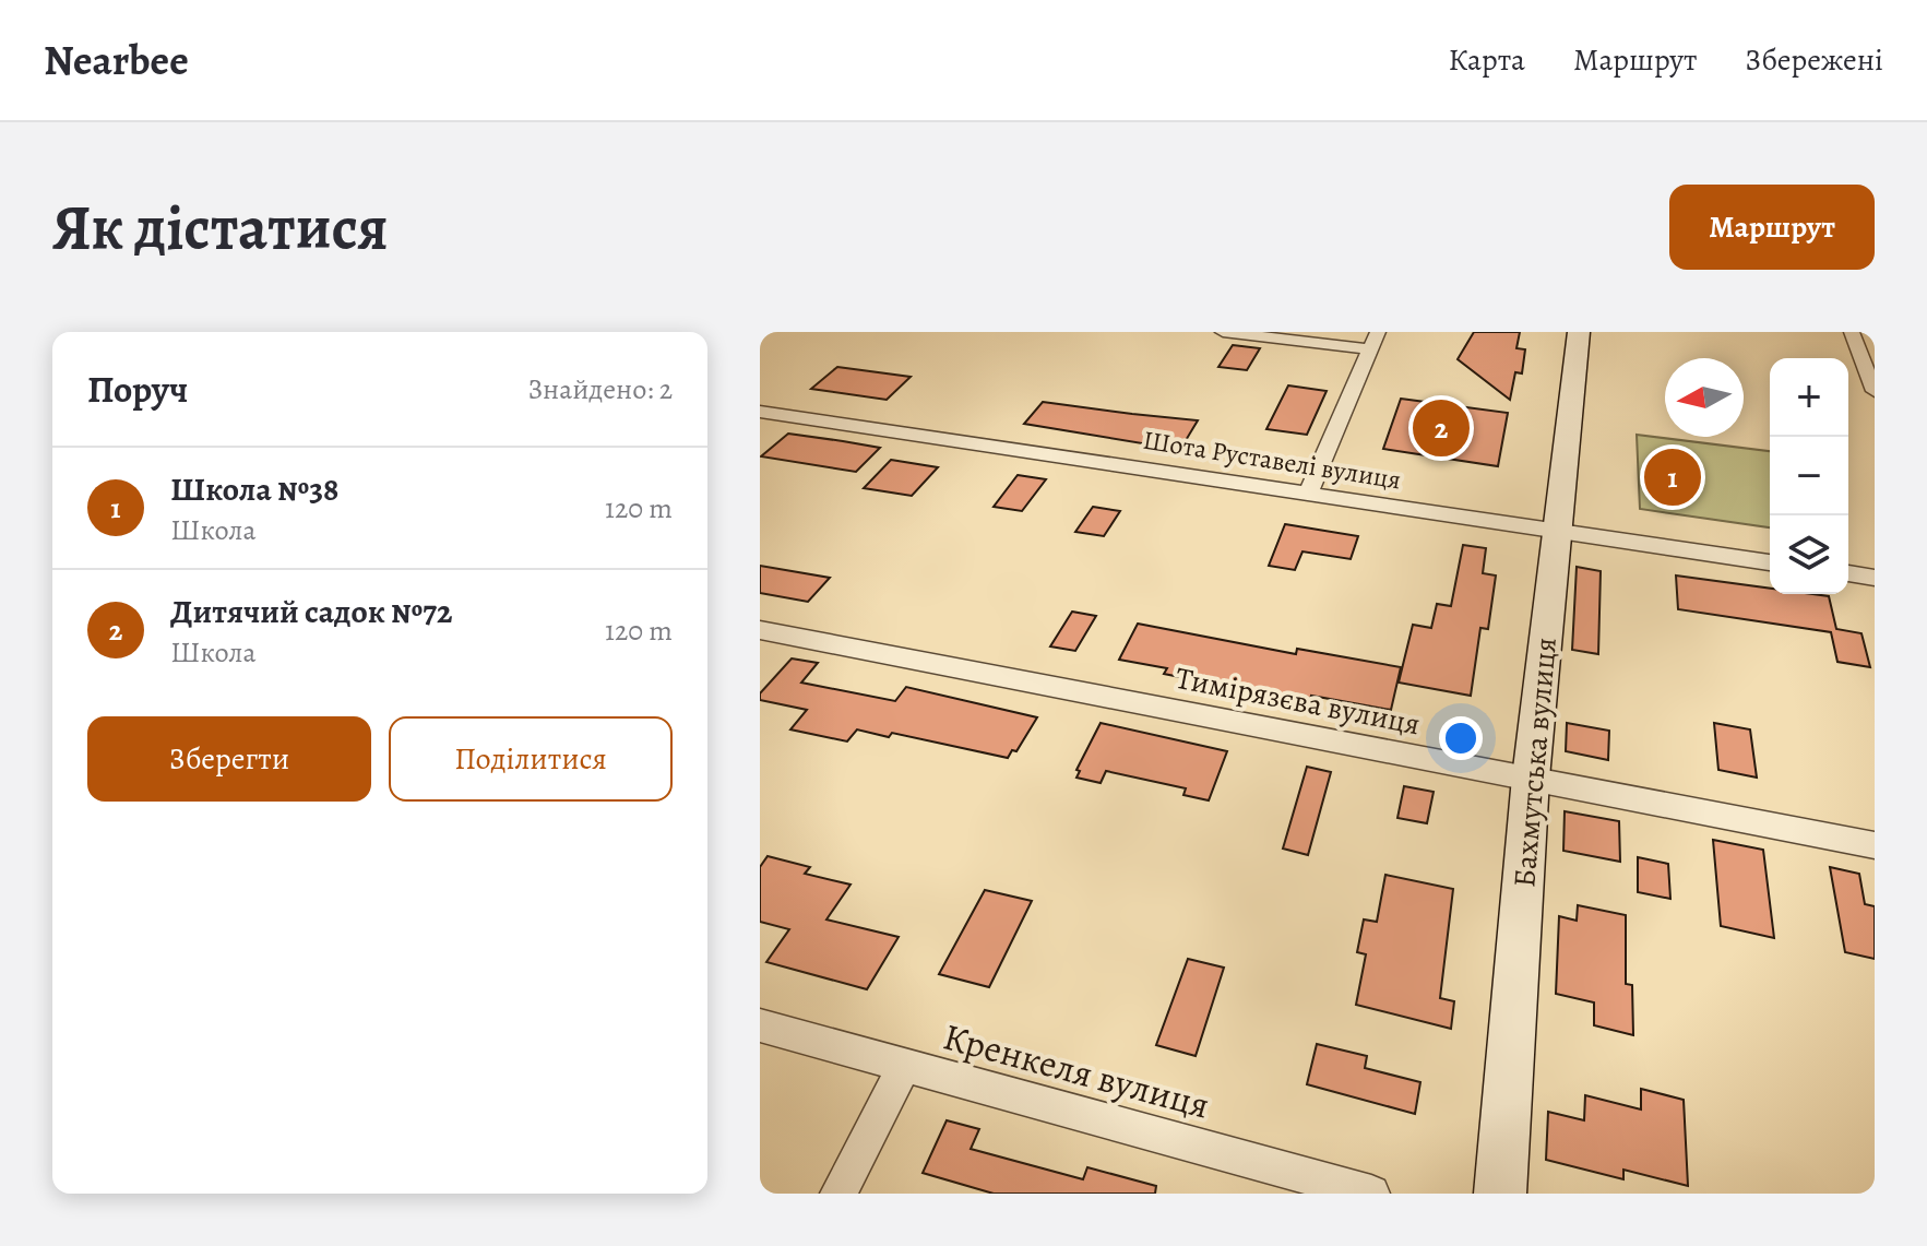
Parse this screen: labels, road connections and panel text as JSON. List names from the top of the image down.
{
  "streets": {
    "street": [
      "Шота Руставелі вулиця",
      "Тимірязєва вулиця",
      "Бахмутська вулиця",
      "Кренкеля вулиця"
    ]
  },
  "crossings": [
    ["Шота Руставелі вулиця", "Бахмутська вулиця"],
    ["Тимірязєва вулиця", "Бахмутська вулиця"]
  ],
  "north": "left",
  "page": {
    "header": "Nearbee",
    "nav": ["Карта", "Маршрут", "Збережені"],
    "buttons": [
      "Маршрут",
      ["Зберегти", "Поділитися"]
    ],
    "title": "Як дістатися",
    "heading": ["Поруч", "Знайдено: 2"],
    "map_buttons": ["+", "−"],
    "pins": ["2", "1"],
    "list": [
      {
        "mark": "1",
        "name": "Школа №38",
        "note": "Школа",
        "value": "120 m"
      },
      {
        "mark": "2",
        "name": "Дитячий садок №72",
        "note": "Школа",
        "value": "120 m"
      }
    ]
  }
}
